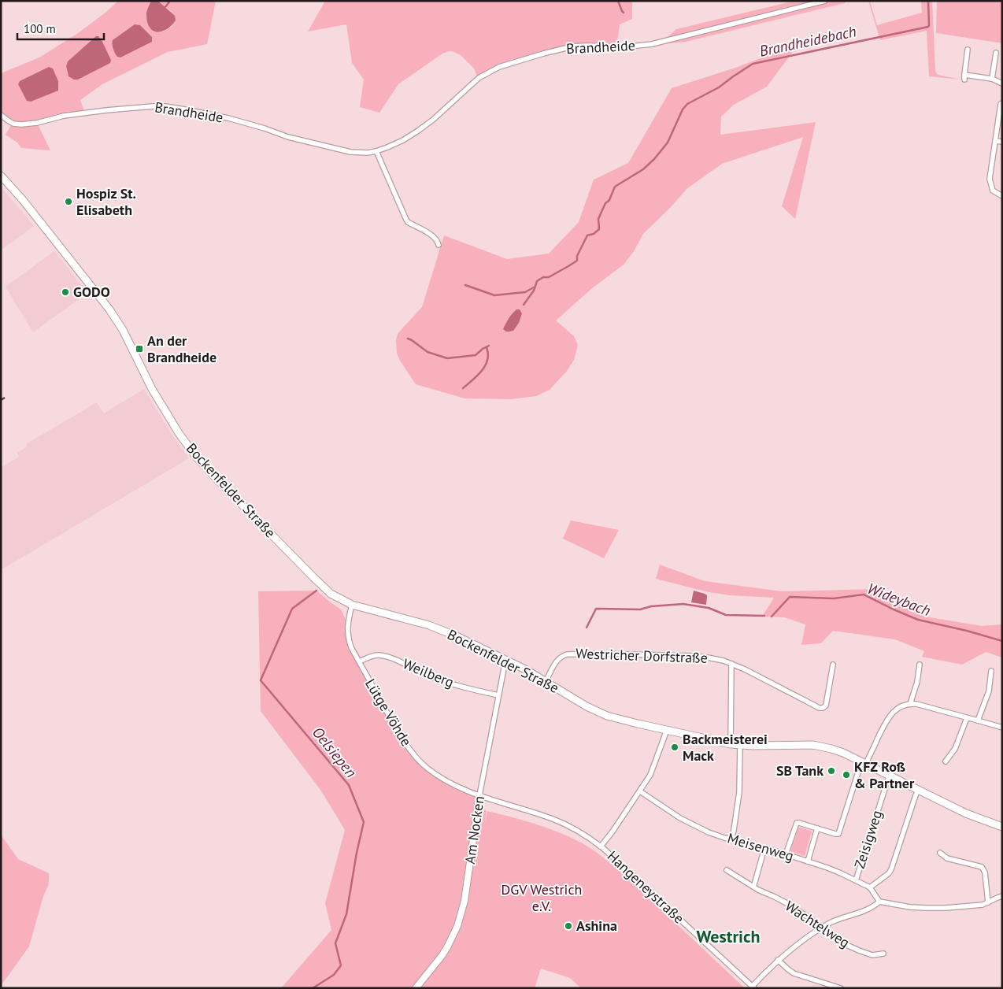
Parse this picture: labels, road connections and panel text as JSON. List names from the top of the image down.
{
  "streets": {
    "main road": ["Bockenfelder Straße"],
    "street": [
      "Brandheide",
      "Westricher Dorfstraße",
      "Weilberg",
      "Lütge Vöhde",
      "Am Nocken",
      "Zeisigweg",
      "Meisenweg",
      "Hangeneystraße",
      "Wachtelweg"
    ]
  },
  "crossings": [
    ["Bockenfelder Straße", "Westricher Dorfstraße"],
    ["Bockenfelder Straße", "Lütge Vöhde"],
    ["Bockenfelder Straße", "Am Nocken"],
    ["Bockenfelder Straße", "Zeisigweg"],
    ["Bockenfelder Straße", "Hangeneystraße"],
    ["Weilberg", "Lütge Vöhde"],
    ["Weilberg", "Am Nocken"],
    ["Lütge Vöhde", "Am Nocken"],
    ["Lütge Vöhde", "Hangeneystraße"],
    ["Zeisigweg", "Meisenweg"],
    ["Meisenweg", "Hangeneystraße"]
  ],
  "districts": ["Westrich"],
  "water": ["Brandheidebach", "Wideybach", "Oelsiepen"],
  "parks": ["DGV Westrich e.V."],
  "places": {
    "other": [
      "Hospiz St. Elisabeth",
      "GODO",
      "Backmeisterei Mack",
      "SB Tank",
      "KFZ Roß & Partner",
      "Ashina"
    ],
    "transit": ["An der Brandheide"]
  },
  "scale_bar": "100 m"
}
